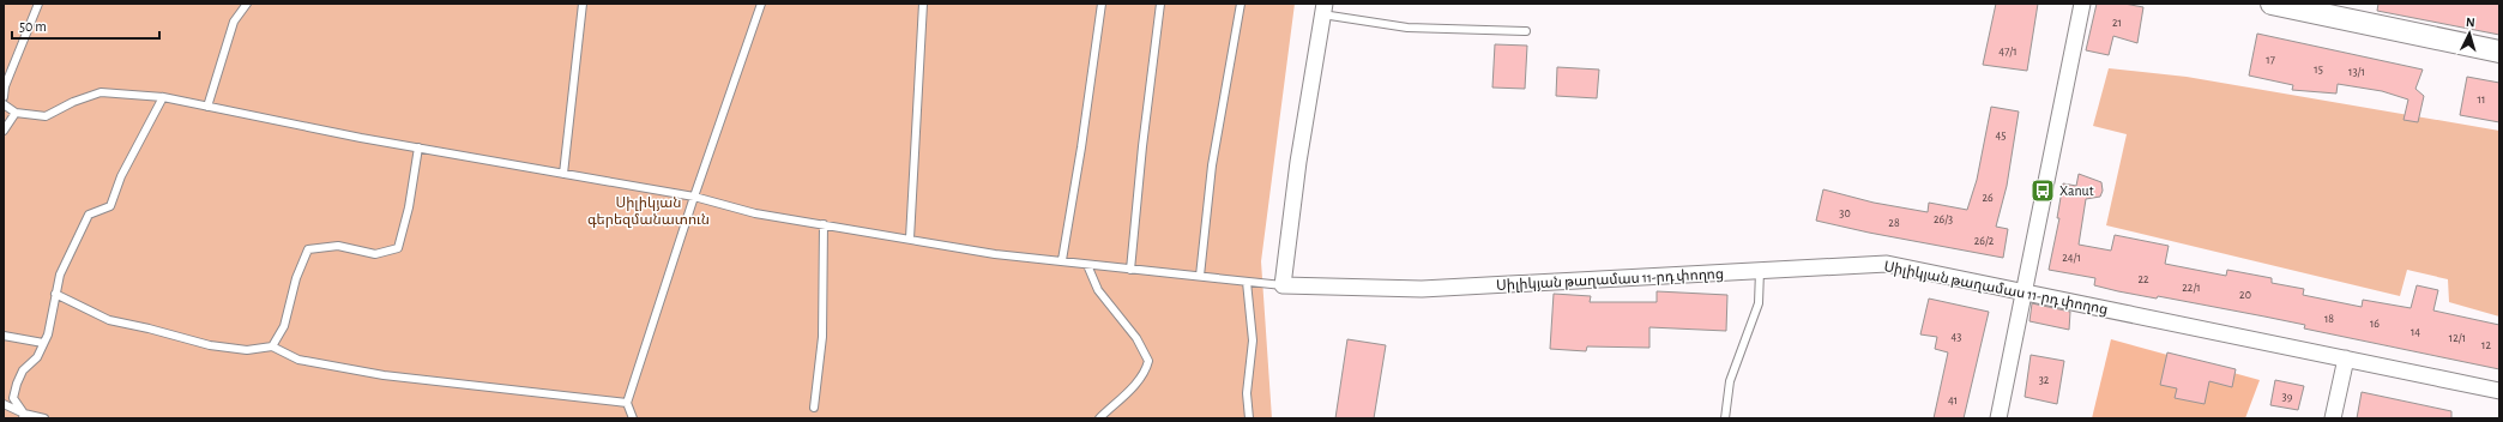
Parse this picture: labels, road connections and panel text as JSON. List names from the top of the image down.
{
  "streets": {
    "street": ["Սիլիկյան թաղամաս 11-րդ փողոց"]
  },
  "parks": ["Սիլիկյան գերեզմանատուն"],
  "places": {
    "bus stop": ["Xanut"]
  },
  "house_numbers": [
    "21",
    "47/1",
    "17",
    "15",
    "13/1",
    "11",
    "45",
    "26",
    "30",
    "26/3",
    "28",
    "26/2",
    "24/1",
    "22",
    "22/1",
    "20",
    "18",
    "16",
    "14",
    "43",
    "12/1",
    "12",
    "32",
    "39",
    "41"
  ],
  "scale_bar": "50 m",
  "north": "top"
}
